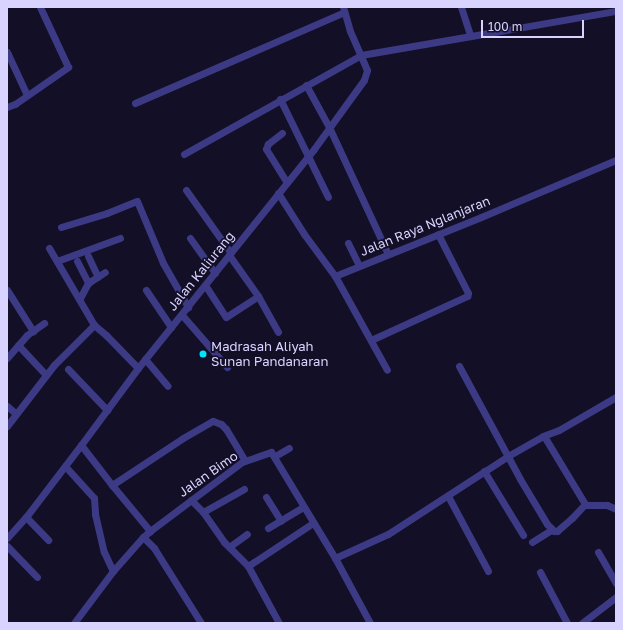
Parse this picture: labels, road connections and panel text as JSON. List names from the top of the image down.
{
  "streets": {
    "street": ["Jalan Raya Nglanjaran", "Jalan Kaliurang", "Jalan Bimo"]
  },
  "places": ["Madrasah Aliyah Sunan Pandanaran"],
  "scale_bar": "100 m"
}
